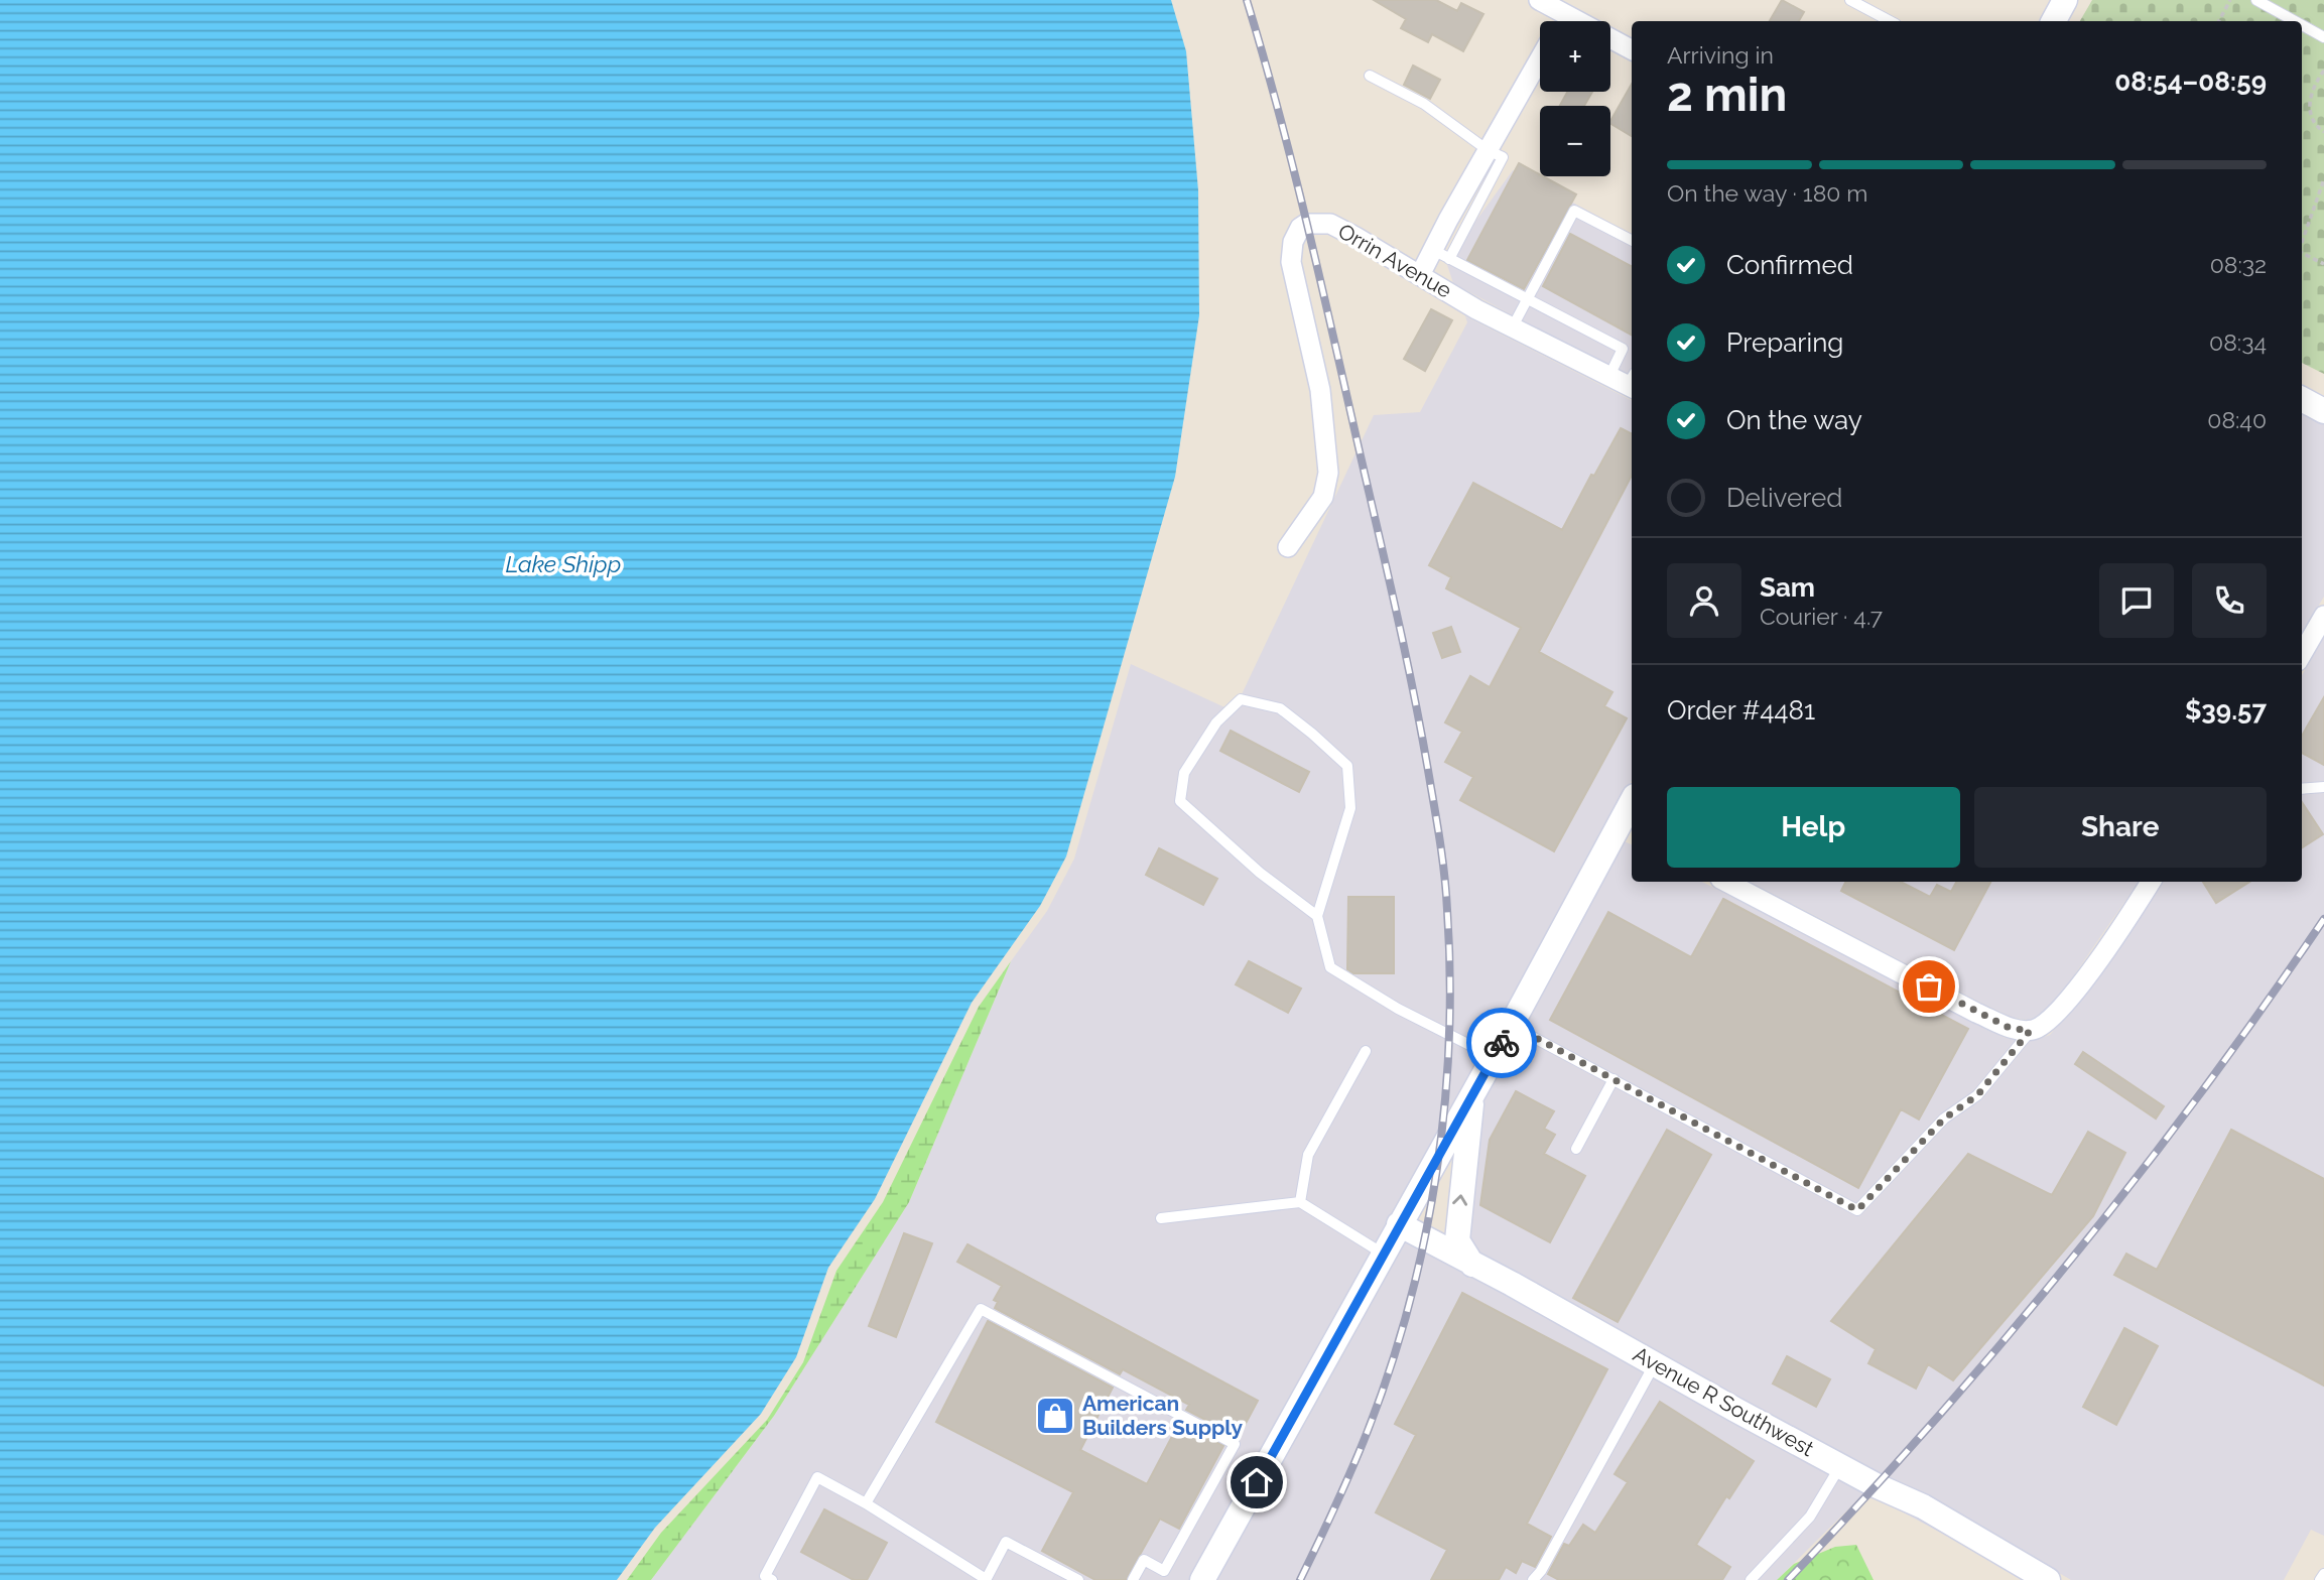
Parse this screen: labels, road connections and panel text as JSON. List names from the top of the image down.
{
  "streets": {
    "street": ["Orrin Avenue", "Avenue R Southwest"]
  },
  "water": ["Lake Shipp"],
  "places": {
    "shop": ["American Builders Supply"]
  },
  "page": {
    "map_buttons": ["+", "−"],
    "heading": ["2 min", "Arriving in", "08:54–08:59"],
    "panel": [
      "Sam",
      "Courier · 4.7",
      "Order #4481",
      "$39.57"
    ],
    "bar": "On the way · 180 m",
    "list": [
      ["Confirmed", "08:32"],
      ["Preparing", "08:34"],
      ["On the way", "08:40"],
      "Delivered"
    ],
    "buttons": ["Help", "Share"]
  }
}
